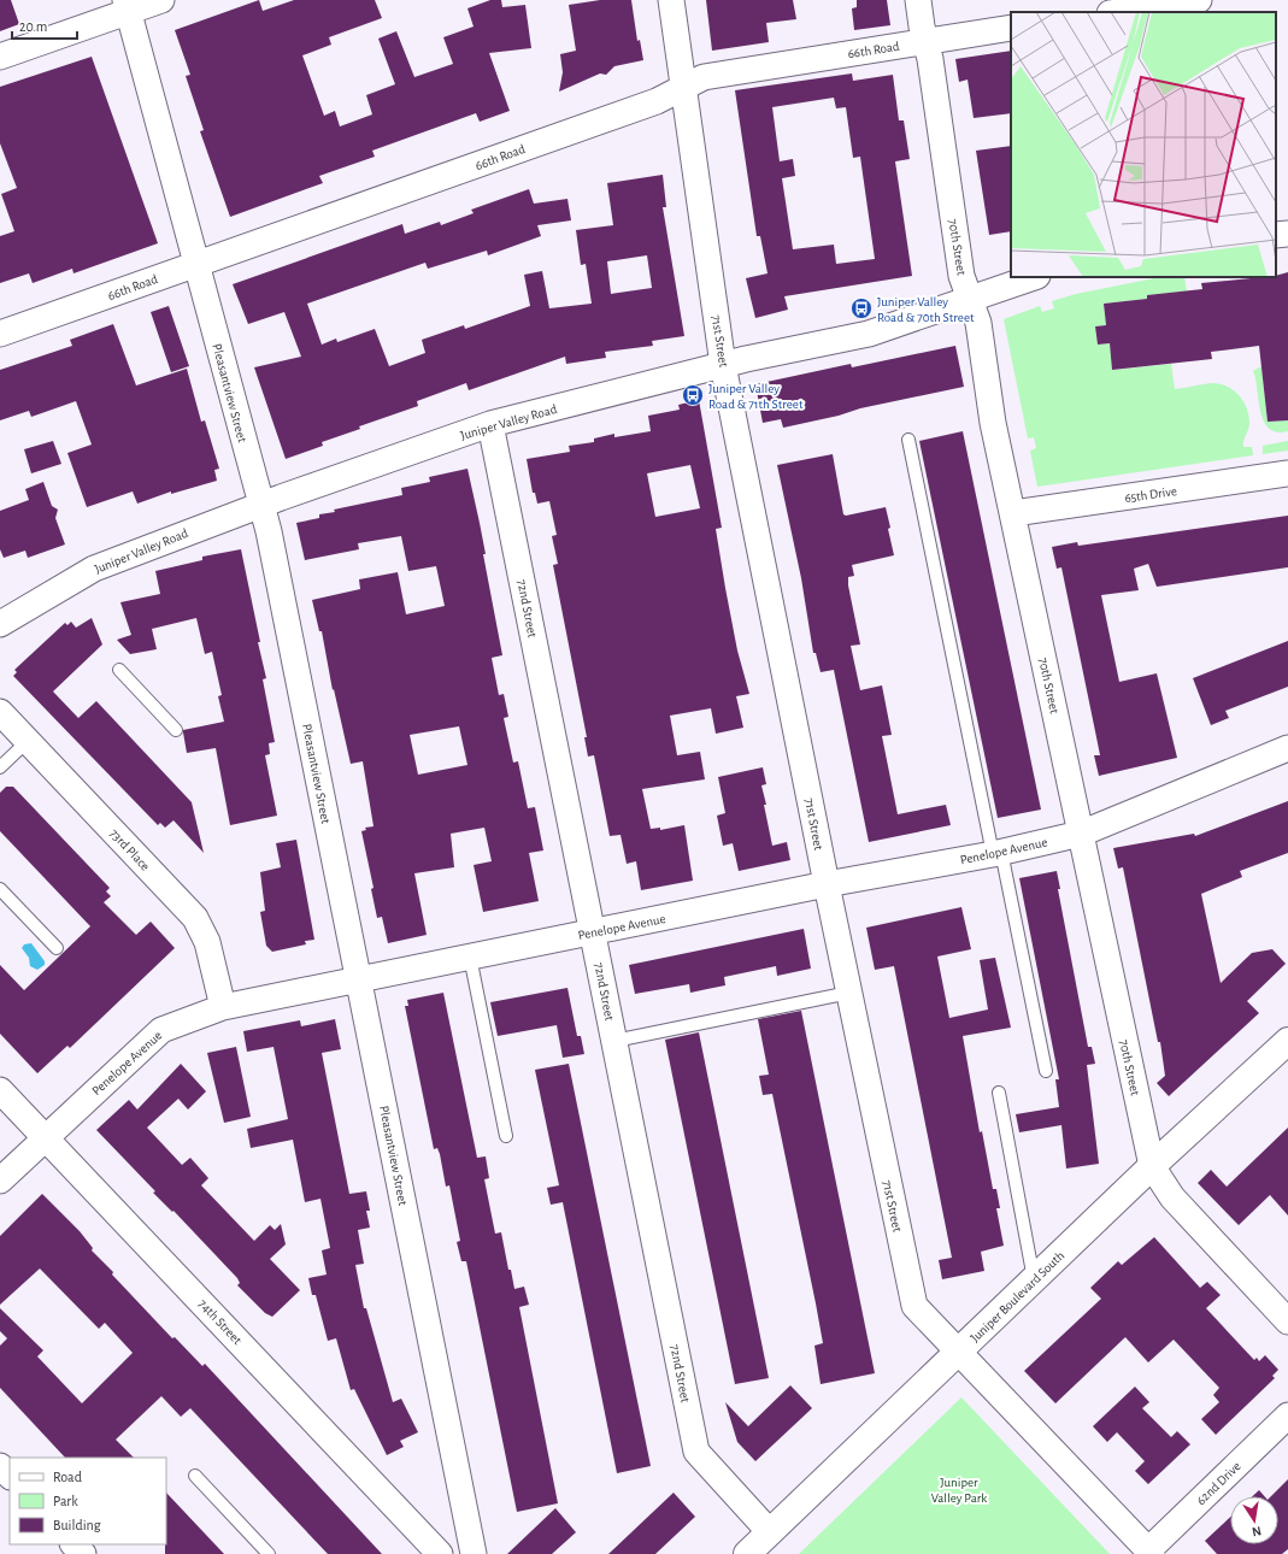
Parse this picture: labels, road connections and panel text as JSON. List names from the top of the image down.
{
  "streets": {
    "street": [
      "66th Road",
      "70th Street",
      "71st Street",
      "Pleasantview Street",
      "Juniper Valley Road",
      "65th Drive",
      "72nd Street",
      "73rd Place",
      "Penelope Avenue",
      "Juniper Boulevard South",
      "74th Street",
      "62nd Drive"
    ]
  },
  "crossings": [
    ["66th Road", "70th Street"],
    ["66th Road", "71st Street"],
    ["66th Road", "Pleasantview Street"],
    ["70th Street", "Juniper Valley Road"],
    ["70th Street", "65th Drive"],
    ["70th Street", "Penelope Avenue"],
    ["70th Street", "Juniper Boulevard South"],
    ["71st Street", "Juniper Valley Road"],
    ["71st Street", "Penelope Avenue"],
    ["71st Street", "Juniper Boulevard South"],
    ["71st Street", "62nd Drive"],
    ["Pleasantview Street", "Juniper Valley Road"],
    ["Pleasantview Street", "Penelope Avenue"],
    ["Juniper Valley Road", "72nd Street"],
    ["72nd Street", "Penelope Avenue"],
    ["72nd Street", "Juniper Boulevard South"],
    ["73rd Place", "Penelope Avenue"],
    ["Penelope Avenue", "74th Street"]
  ],
  "parks": ["Juniper Valley Park"],
  "places": {
    "bus stop": ["Juniper Valley Road & 70th Street", "Juniper Valley Road & 71th Street"]
  },
  "legend": ["Road", "Park", "Building"],
  "scale_bar": "20 m",
  "north": "bottom"
}
